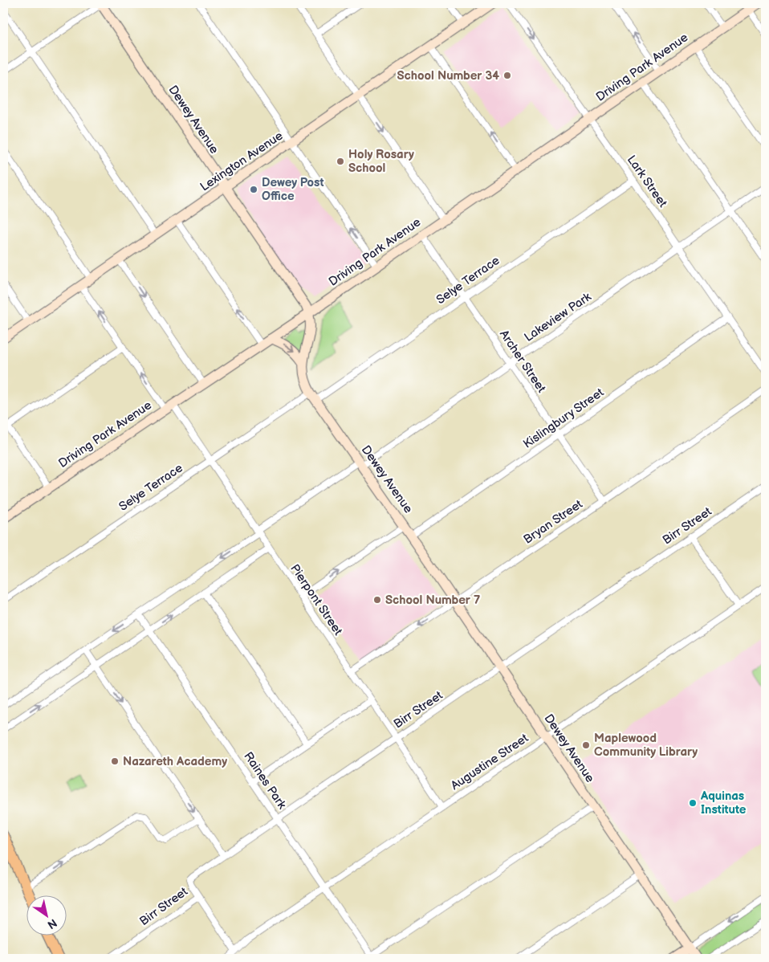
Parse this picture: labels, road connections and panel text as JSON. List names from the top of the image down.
{
  "streets": {
    "street": [
      "Driving Park Avenue",
      "Dewey Avenue",
      "Lexington Avenue",
      "Lark Street",
      "Selye Terrace",
      "Lakeview Park",
      "Archer Street",
      "Kislingbury Street",
      "Bryan Street",
      "Birr Street",
      "Pierpont Street",
      "Augustine Street",
      "Raines Park"
    ]
  },
  "crossings": [
    ["Driving Park Avenue", "Dewey Avenue"],
    ["Driving Park Avenue", "Lark Street"],
    ["Driving Park Avenue", "Archer Street"],
    ["Driving Park Avenue", "Pierpont Street"],
    ["Dewey Avenue", "Lexington Avenue"],
    ["Dewey Avenue", "Selye Terrace"],
    ["Dewey Avenue", "Lakeview Park"],
    ["Dewey Avenue", "Kislingbury Street"],
    ["Dewey Avenue", "Bryan Street"],
    ["Dewey Avenue", "Birr Street"],
    ["Dewey Avenue", "Augustine Street"],
    ["Lexington Avenue", "Pierpont Street"],
    ["Lark Street", "Selye Terrace"],
    ["Lark Street", "Lakeview Park"],
    ["Lark Street", "Kislingbury Street"],
    ["Selye Terrace", "Archer Street"],
    ["Selye Terrace", "Pierpont Street"],
    ["Lakeview Park", "Archer Street"],
    ["Lakeview Park", "Pierpont Street"],
    ["Lakeview Park", "Raines Park"],
    ["Archer Street", "Kislingbury Street"],
    ["Archer Street", "Bryan Street"],
    ["Bryan Street", "Pierpont Street"],
    ["Birr Street", "Pierpont Street"],
    ["Birr Street", "Raines Park"],
    ["Pierpont Street", "Augustine Street"],
    ["Augustine Street", "Raines Park"]
  ],
  "places": [
    "School Number 34",
    "Holy Rosary School",
    "Dewey Post Office",
    "School Number 7",
    "Maplewood Community Library",
    "Nazareth Academy",
    "Aquinas Institute"
  ],
  "north": "bottom right"
}
